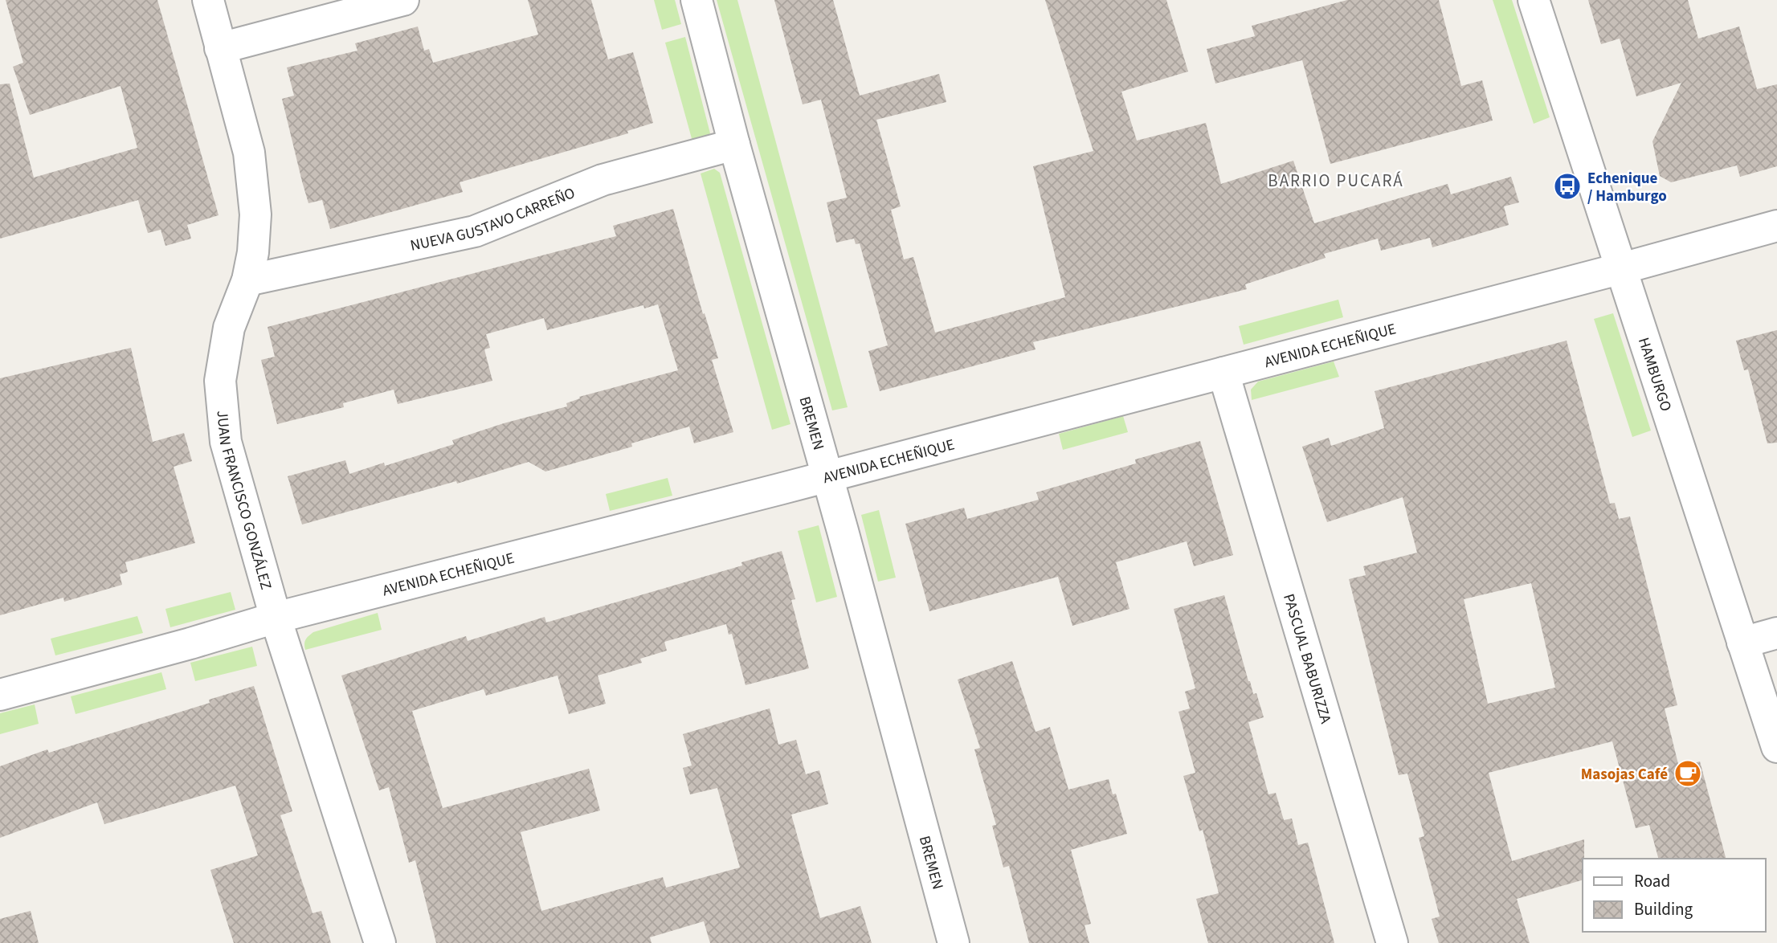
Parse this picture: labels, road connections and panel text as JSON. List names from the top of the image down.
{
  "streets": {
    "street": [
      "NUEVA GUSTAVO CARREÑO",
      "AVENIDA ECHEÑIQUE",
      "HAMBURGO",
      "BREMEN",
      "JUAN FRANCISCO GONZÁLEZ",
      "PASCUAL BABURIZZA"
    ]
  },
  "crossings": [
    ["NUEVA GUSTAVO CARREÑO", "BREMEN"],
    ["NUEVA GUSTAVO CARREÑO", "JUAN FRANCISCO GONZÁLEZ"],
    ["AVENIDA ECHEÑIQUE", "HAMBURGO"],
    ["AVENIDA ECHEÑIQUE", "BREMEN"],
    ["AVENIDA ECHEÑIQUE", "JUAN FRANCISCO GONZÁLEZ"],
    ["AVENIDA ECHEÑIQUE", "PASCUAL BABURIZZA"]
  ],
  "districts": ["BARRIO PUCARÁ"],
  "places": {
    "bus stop": ["Echenique / Hamburgo"],
    "cafe": ["Masojas Café"]
  },
  "legend": ["Road", "Building"]
}
